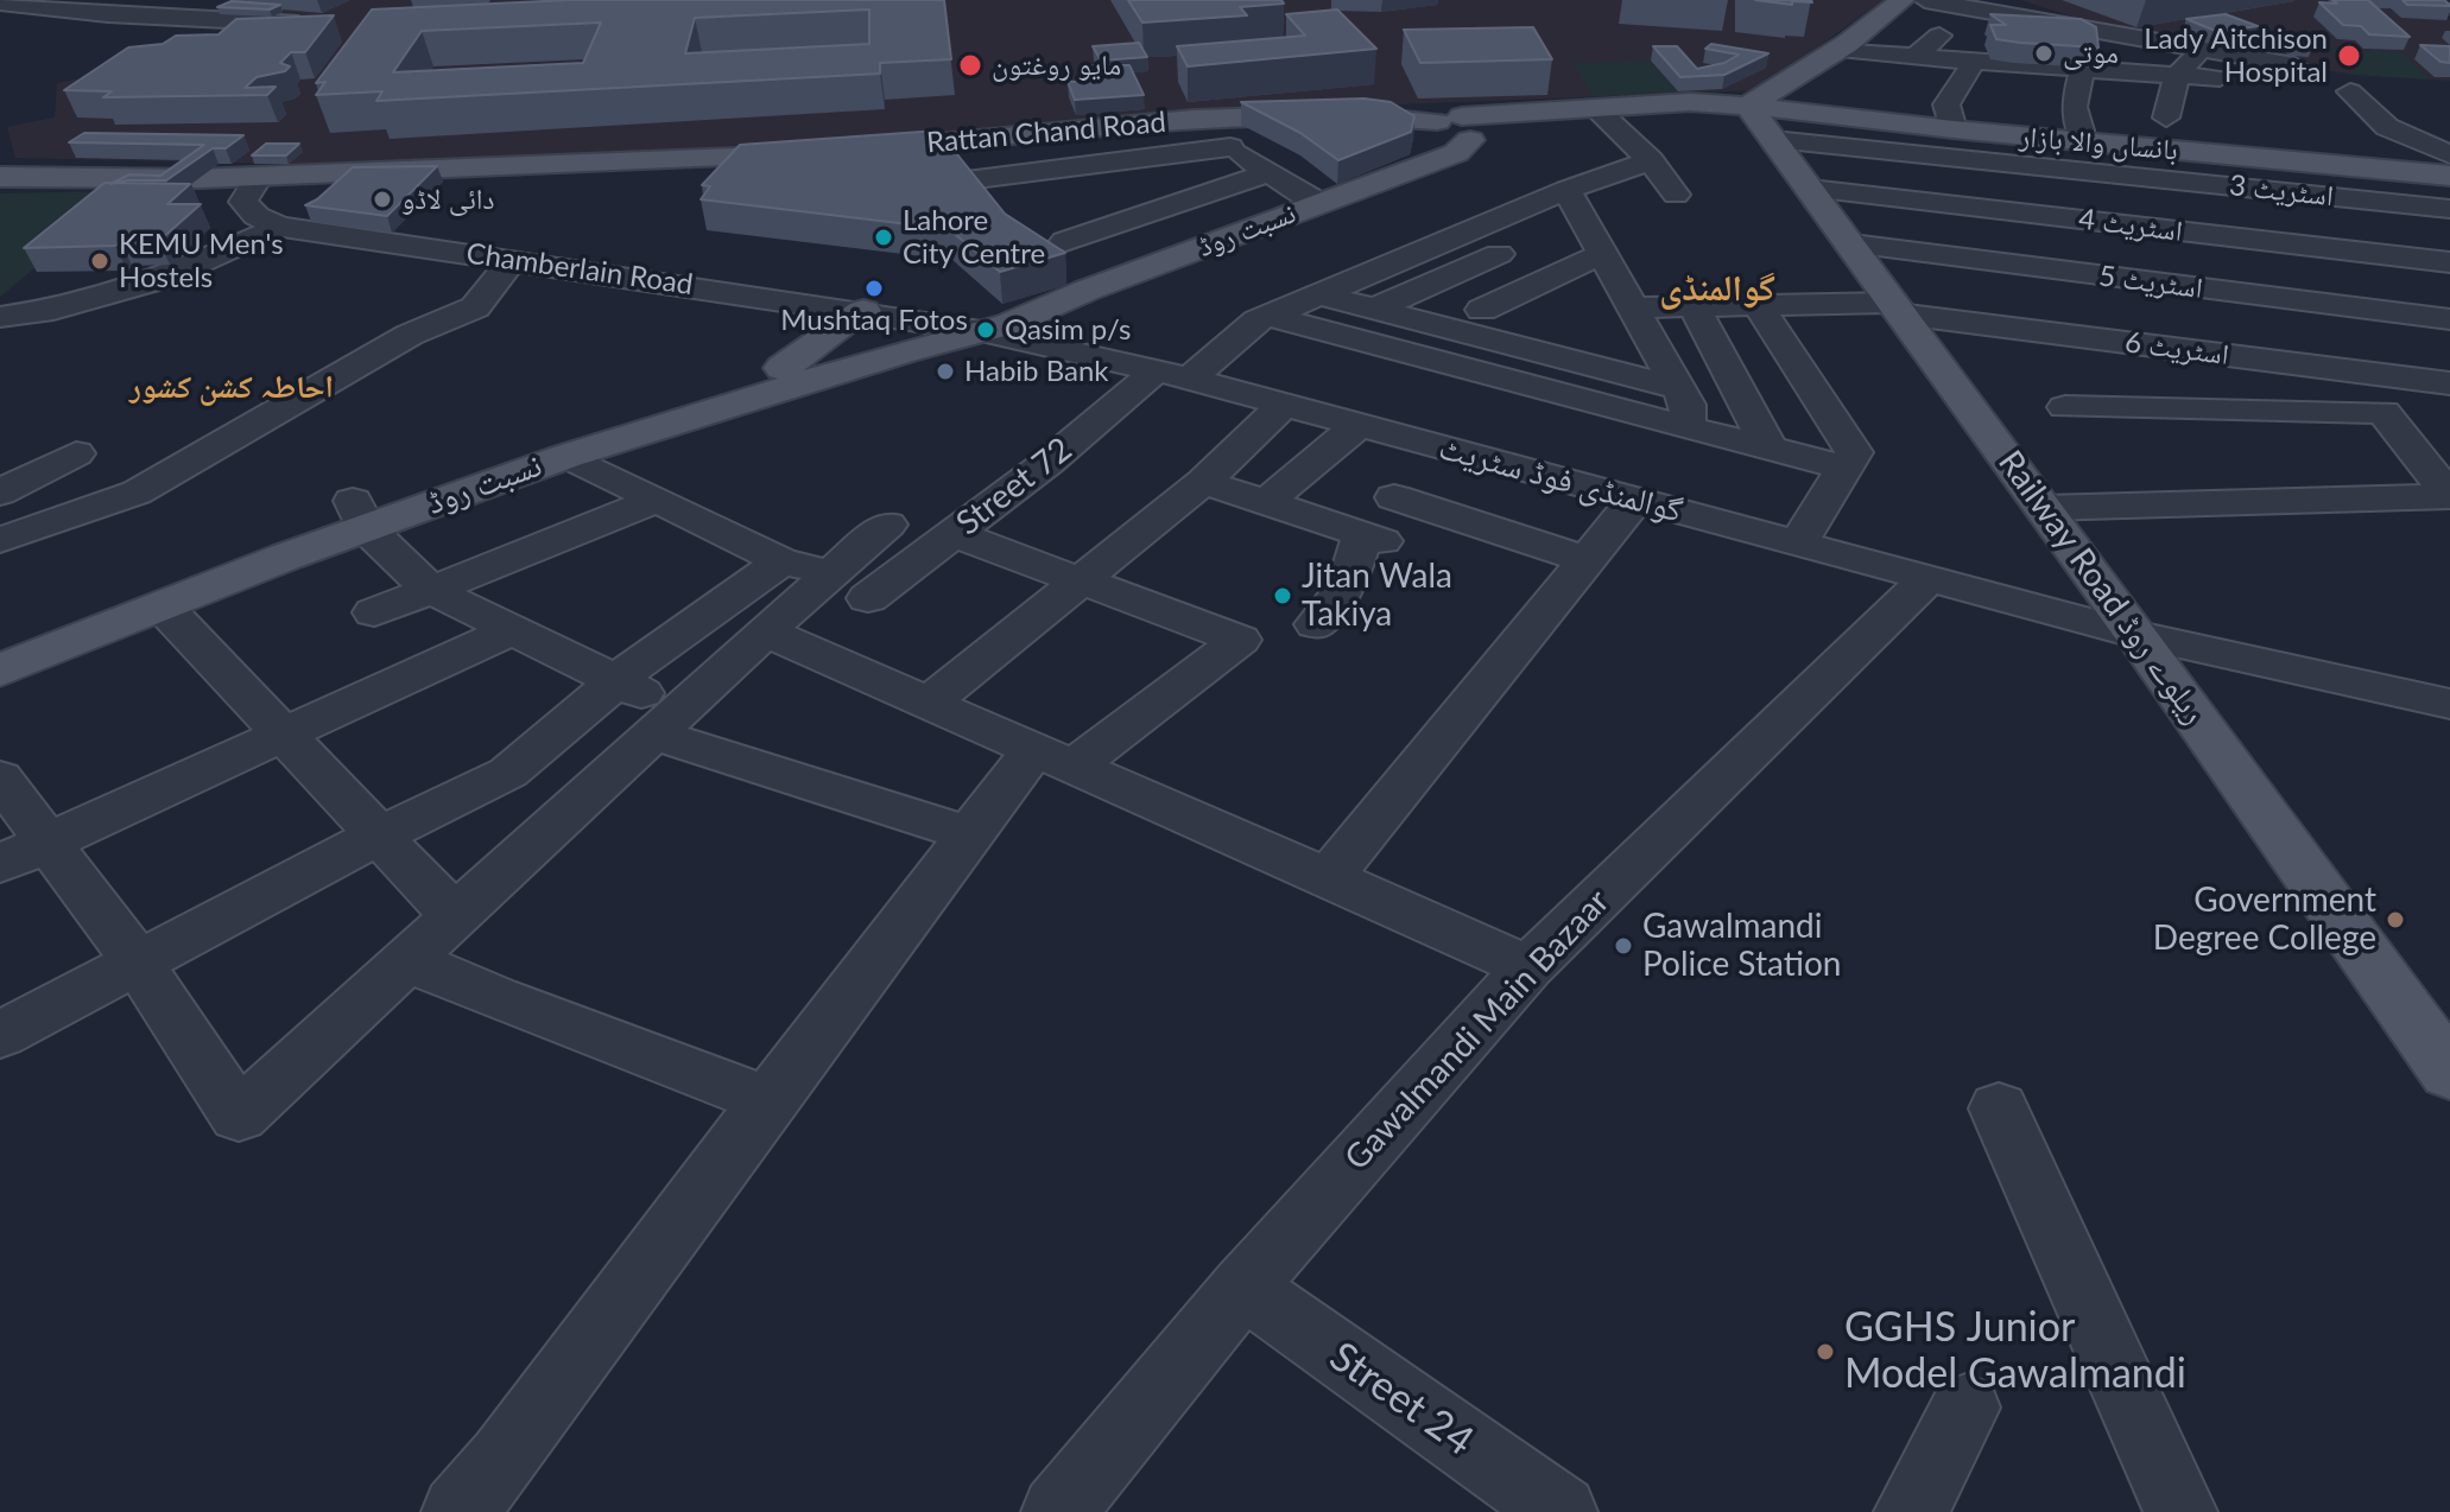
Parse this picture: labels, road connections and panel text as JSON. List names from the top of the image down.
{
  "streets": {
    "main road": [
      "Rattan Chand Road",
      "بانساں والا بازار",
      "نسبت روڈ",
      "Railway Road ریلوے روڈ"
    ],
    "street": [
      "اسٹریٹ 3",
      "اسٹریٹ 4",
      "Chamberlain Road",
      "اسٹریٹ 5",
      "اسٹریٹ 6",
      "گوالمنڈی فوڈ سٹریٹ",
      "Street 72",
      "Gawalmandi Main Bazaar",
      "Street 24"
    ]
  },
  "crossings": [
    ["Rattan Chand Road", "نسبت روڈ"],
    ["بانساں والا بازار", "اسٹریٹ 3"],
    ["بانساں والا بازار", "Railway Road ریلوے روڈ"],
    ["اسٹریٹ 3", "Railway Road ریلوے روڈ"],
    ["اسٹریٹ 4", "Railway Road ریلوے روڈ"],
    ["نسبت روڈ", "Chamberlain Road"],
    ["نسبت روڈ", "گوالمنڈی فوڈ سٹریٹ"],
    ["Chamberlain Road", "گوالمنڈی فوڈ سٹریٹ"],
    ["اسٹریٹ 5", "Railway Road ریلوے روڈ"],
    ["اسٹریٹ 6", "Railway Road ریلوے روڈ"],
    ["گوالمنڈی فوڈ سٹریٹ", "Street 72"],
    ["گوالمنڈی فوڈ سٹریٹ", "Railway Road ریلوے روڈ"],
    ["گوالمنڈی فوڈ سٹریٹ", "Gawalmandi Main Bazaar"],
    ["Gawalmandi Main Bazaar", "Street 24"]
  ],
  "districts": ["گوالمنڈی", "احاطہ کشن کشور"],
  "places": [
    "موتی",
    "Lady Aitchison Hospital",
    "مایو روغتون",
    "دائی لاڈو",
    "Lahore City Centre",
    "KEMU Men's Hostels",
    "Mushtaq Fotos",
    "Qasim p/s",
    "Habib Bank",
    "Jitan Wala Takiya",
    "Government Degree College",
    "Gawalmandi Police Station",
    "GGHS Junior Model Gawalmandi"
  ]
}
